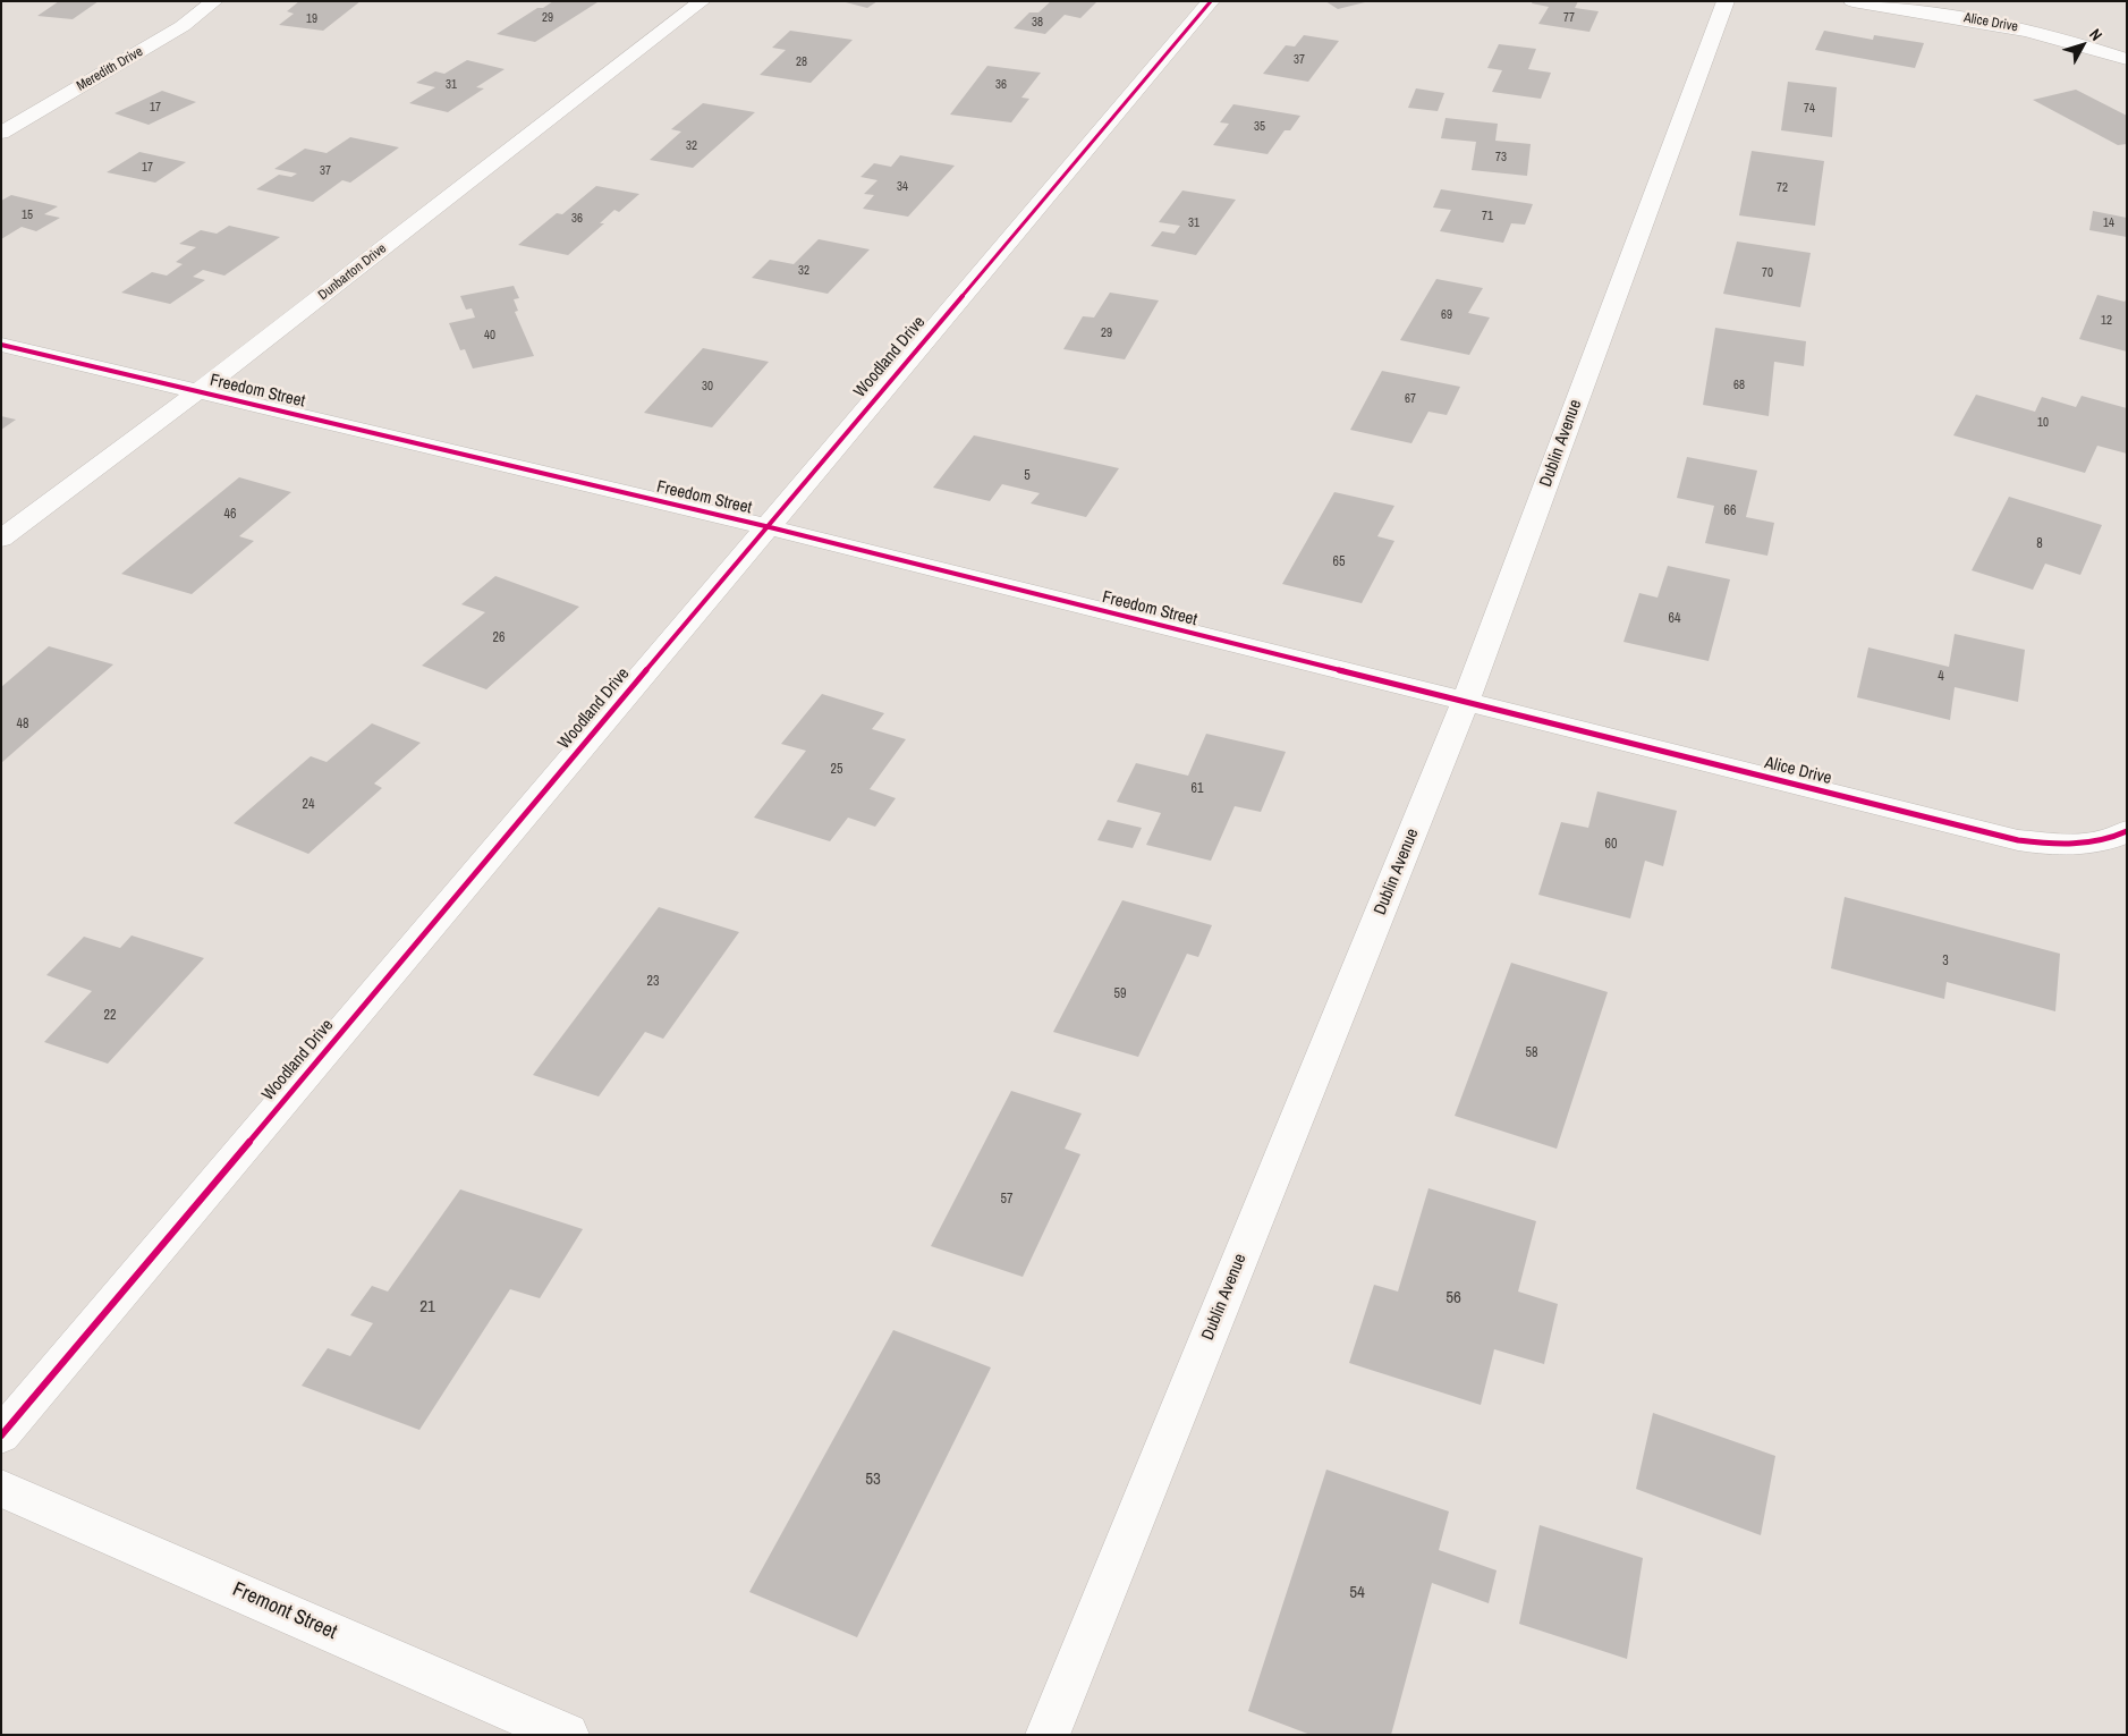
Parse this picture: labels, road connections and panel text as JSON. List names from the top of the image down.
{
  "streets": {
    "street": [
      "Alice Drive",
      "Meredith Drive",
      "Dunbarton Drive",
      "Woodland Drive",
      "Freedom Street",
      "Dublin Avenue",
      "Fremont Street"
    ]
  },
  "crossings": [
    ["Alice Drive", "Freedom Street"],
    ["Alice Drive", "Dublin Avenue"],
    ["Dunbarton Drive", "Freedom Street"],
    ["Woodland Drive", "Freedom Street"],
    ["Freedom Street", "Dublin Avenue"]
  ],
  "house_numbers": [
    "29",
    "77",
    "19",
    "38",
    "37",
    "28",
    "31",
    "36",
    "17",
    "74",
    "35",
    "32",
    "73",
    "17",
    "37",
    "34",
    "72",
    "15",
    "71",
    "36",
    "31",
    "14",
    "32",
    "70",
    "69",
    "12",
    "29",
    "40",
    "68",
    "30",
    "67",
    "10",
    "5",
    "66",
    "46",
    "8",
    "65",
    "64",
    "26",
    "4",
    "48",
    "25",
    "61",
    "24",
    "60",
    "3",
    "23",
    "59",
    "22",
    "58",
    "57",
    "56",
    "21",
    "53",
    "54"
  ],
  "north": "top right"
}
